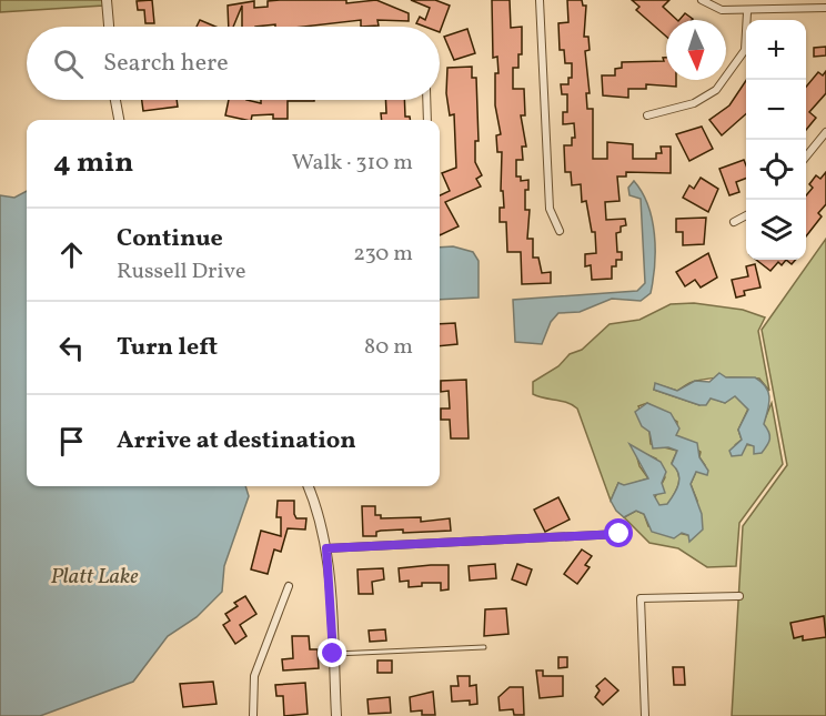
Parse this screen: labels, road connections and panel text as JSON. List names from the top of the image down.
{
  "water": ["Platt Lake"],
  "north": "bottom",
  "page": {
    "map_buttons": ["+", "−"],
    "search": "Search here",
    "heading": ["4 min", "Walk · 310 m"],
    "list": [
      ["Continue", "Russell Drive", "230 m"],
      ["Turn left", "80 m"],
      "Arrive at destination"
    ]
  }
}
